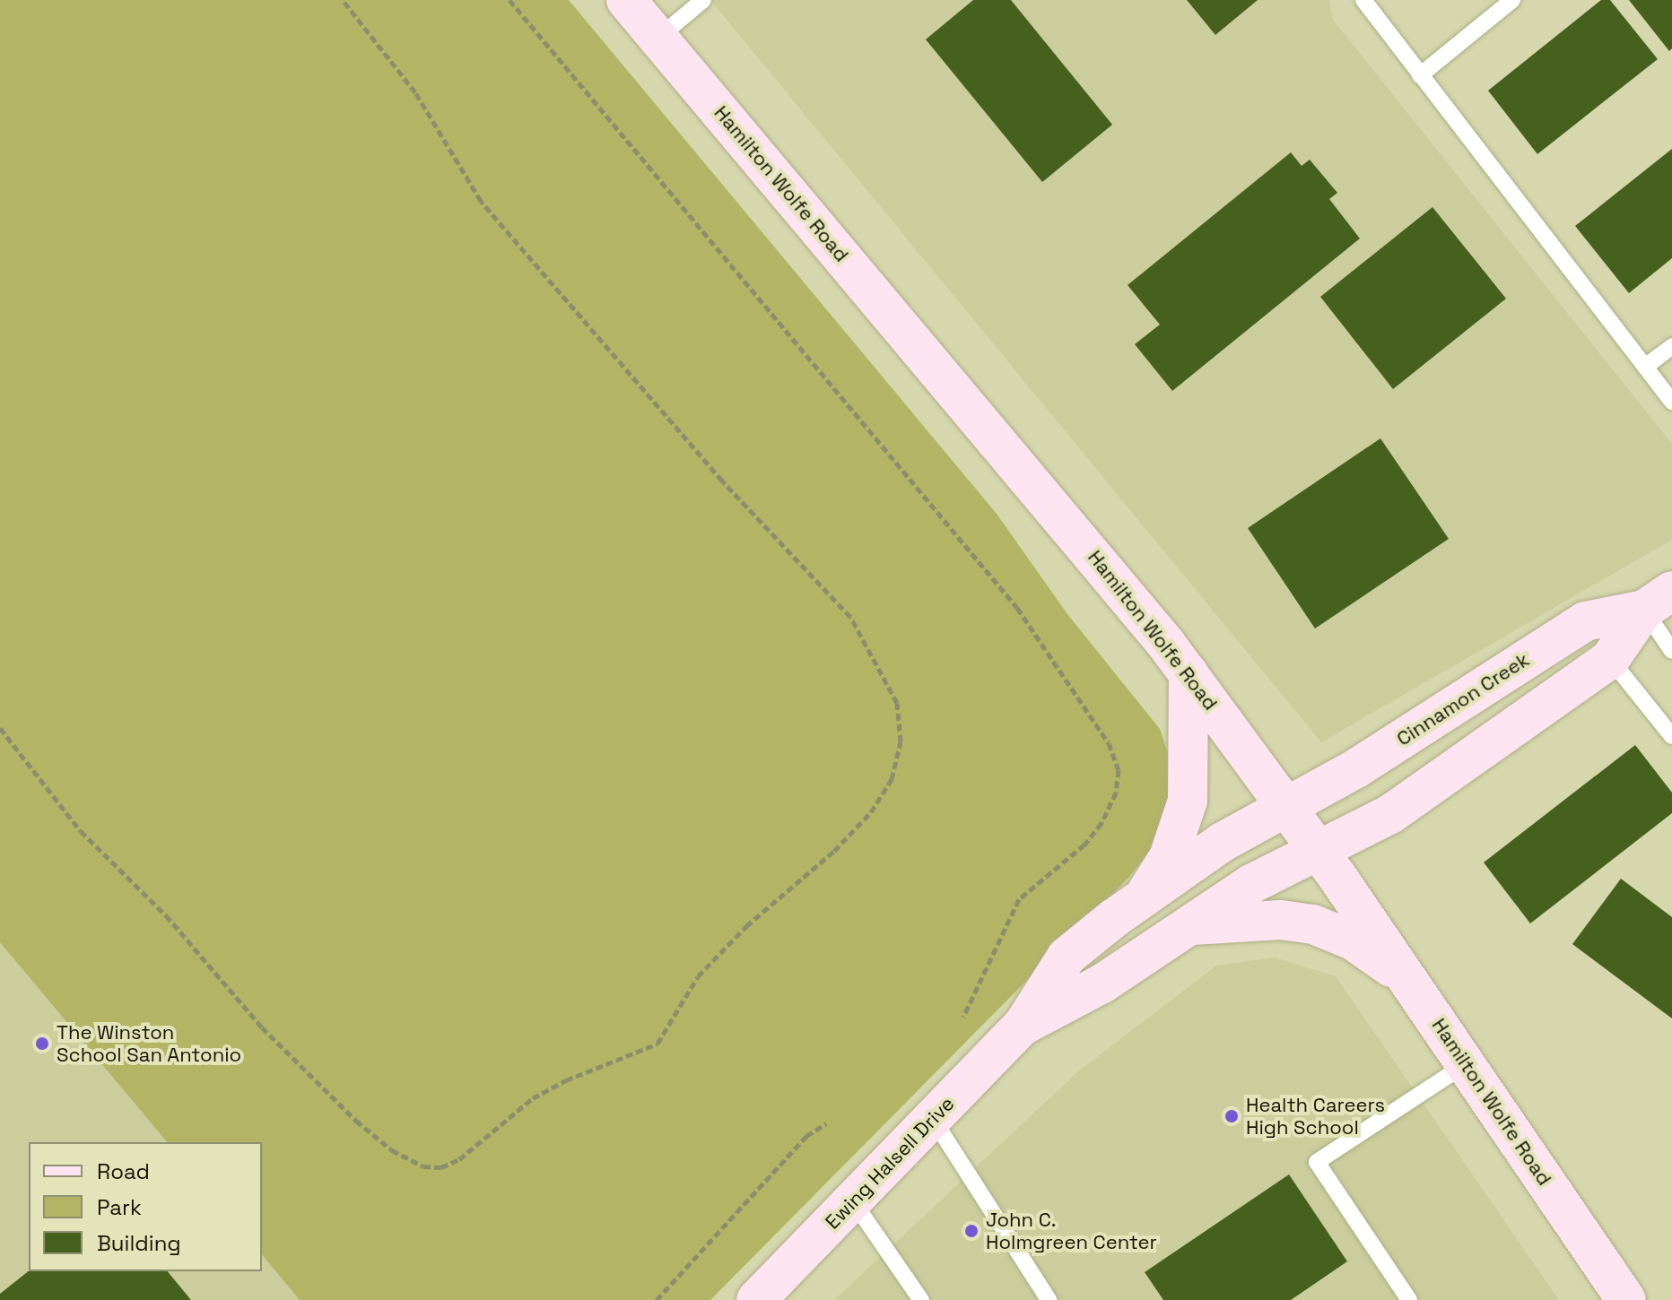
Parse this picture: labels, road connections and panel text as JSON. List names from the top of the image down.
{
  "streets": {
    "street": ["Hamilton Wolfe Road", "Cinnamon Creek", "Ewing Halsell Drive"]
  },
  "crossings": [
    ["Hamilton Wolfe Road", "Cinnamon Creek"],
    ["Hamilton Wolfe Road", "Ewing Halsell Drive"],
    ["Cinnamon Creek", "Ewing Halsell Drive"]
  ],
  "places": ["The Winston School San Antonio", "Health Careers High School", "John C. Holmgreen Center"],
  "legend": ["Road", "Park", "Building"]
}
